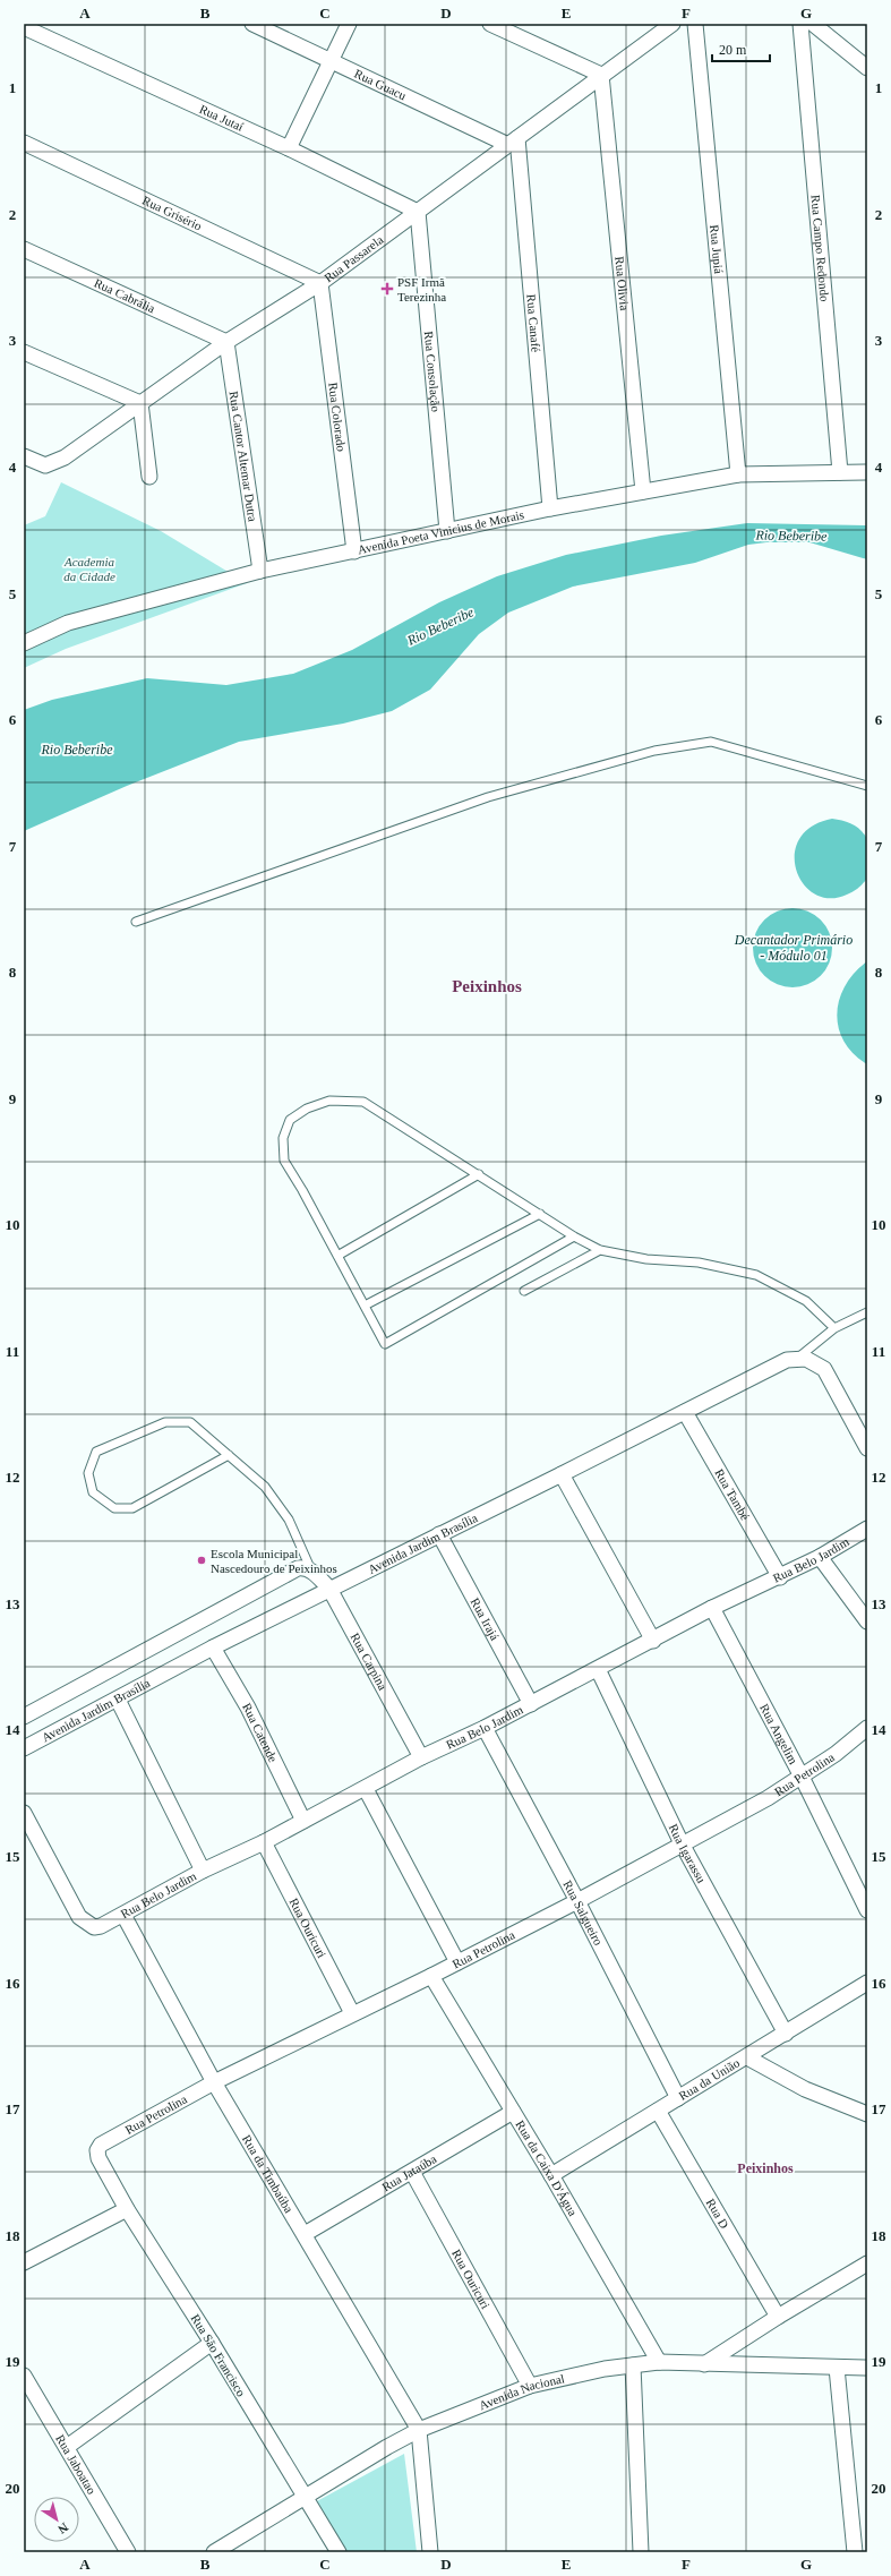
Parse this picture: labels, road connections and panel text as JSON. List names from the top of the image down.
{
  "streets": {
    "street": [
      "Rua Guacu",
      "Rua Jutaí",
      "Rua Grisério",
      "Rua Campo Redondo",
      "Rua Jupiá",
      "Rua Passarela",
      "Rua Olivia",
      "Rua Cabrália",
      "Rua Canafé",
      "Rua Consolação",
      "Rua Colorado",
      "Rua Cantor Altemar Dutra",
      "Avenida Poeta Vinicius de Morais",
      "Rua També",
      "Avenida Jardim Brasília",
      "Rua Belo Jardim",
      "Rua Irajá",
      "Rua Carpina",
      "Rua Catende",
      "Rua Angelim",
      "Rua Petrolina",
      "Rua Igarassu",
      "Rua Salgueiro",
      "Rua Ouricuri",
      "Rua da União",
      "Rua da Caixa D'Água",
      "Rua Jataúba",
      "Rua da Timbaúba",
      "Rua D",
      "Rua São Francisco",
      "Avenida Nacional",
      "Rua Jaboatao"
    ]
  },
  "crossings": [
    ["Rua Guacu", "Rua Passarela"],
    ["Rua Guacu", "Rua Canafé"],
    ["Rua Jutaí", "Rua Passarela"],
    ["Rua Jutaí", "Rua Consolação"],
    ["Rua Grisério", "Rua Passarela"],
    ["Rua Grisério", "Rua Colorado"],
    ["Rua Campo Redondo", "Avenida Poeta Vinicius de Morais"],
    ["Rua Jupiá", "Avenida Poeta Vinicius de Morais"],
    ["Rua Passarela", "Rua Olivia"],
    ["Rua Passarela", "Rua Cabrália"],
    ["Rua Passarela", "Rua Canafé"],
    ["Rua Passarela", "Rua Consolação"],
    ["Rua Passarela", "Rua Colorado"],
    ["Rua Passarela", "Rua Cantor Altemar Dutra"],
    ["Rua Olivia", "Avenida Poeta Vinicius de Morais"],
    ["Rua Cabrália", "Rua Cantor Altemar Dutra"],
    ["Rua Canafé", "Avenida Poeta Vinicius de Morais"],
    ["Rua Consolação", "Avenida Poeta Vinicius de Morais"],
    ["Rua Colorado", "Avenida Poeta Vinicius de Morais"],
    ["Rua Cantor Altemar Dutra", "Avenida Poeta Vinicius de Morais"],
    ["Rua També", "Avenida Jardim Brasília"],
    ["Rua També", "Rua Belo Jardim"],
    ["Avenida Jardim Brasília", "Rua Irajá"],
    ["Avenida Jardim Brasília", "Rua Carpina"],
    ["Avenida Jardim Brasília", "Rua Catende"],
    ["Rua Belo Jardim", "Rua Irajá"],
    ["Rua Belo Jardim", "Rua Carpina"],
    ["Rua Belo Jardim", "Rua Catende"],
    ["Rua Belo Jardim", "Rua Angelim"],
    ["Rua Belo Jardim", "Rua Igarassu"],
    ["Rua Belo Jardim", "Rua Salgueiro"],
    ["Rua Belo Jardim", "Rua Ouricuri"],
    ["Rua Belo Jardim", "Rua da Timbaúba"],
    ["Rua Angelim", "Rua Petrolina"],
    ["Rua Petrolina", "Rua Igarassu"],
    ["Rua Petrolina", "Rua Salgueiro"],
    ["Rua Petrolina", "Rua Ouricuri"],
    ["Rua Petrolina", "Rua da Caixa D'Água"],
    ["Rua Petrolina", "Rua da Timbaúba"],
    ["Rua Petrolina", "Rua São Francisco"],
    ["Rua Igarassu", "Rua da União"],
    ["Rua Salgueiro", "Rua da União"],
    ["Rua Ouricuri", "Rua Jataúba"],
    ["Rua Ouricuri", "Avenida Nacional"],
    ["Rua da União", "Rua da Caixa D'Água"],
    ["Rua da União", "Rua D"],
    ["Rua da Caixa D'Água", "Rua Jataúba"],
    ["Rua da Caixa D'Água", "Avenida Nacional"],
    ["Rua Jataúba", "Rua da Timbaúba"],
    ["Rua da Timbaúba", "Avenida Nacional"],
    ["Rua São Francisco", "Avenida Nacional"]
  ],
  "districts": ["Peixinhos", "Peixinhos"],
  "water": ["Rio Beberibe", "Decantador Primário - Módulo 01"],
  "parks": ["Academia da Cidade"],
  "places": {
    "health": ["PSF Irmã Terezinha"],
    "other": ["Escola Municipal Nascedouro de Peixinhos"]
  },
  "scale_bar": "20 m",
  "north": "bottom right",
  "grid": {
    "columns": [
      "A",
      "B",
      "C",
      "D",
      "E",
      "F",
      "G"
    ],
    "rows": [
      "1",
      "2",
      "3",
      "4",
      "5",
      "6",
      "7",
      "8",
      "9",
      "10",
      "11",
      "12",
      "13",
      "14",
      "15",
      "16",
      "17",
      "18",
      "19",
      "20"
    ]
  }
}
